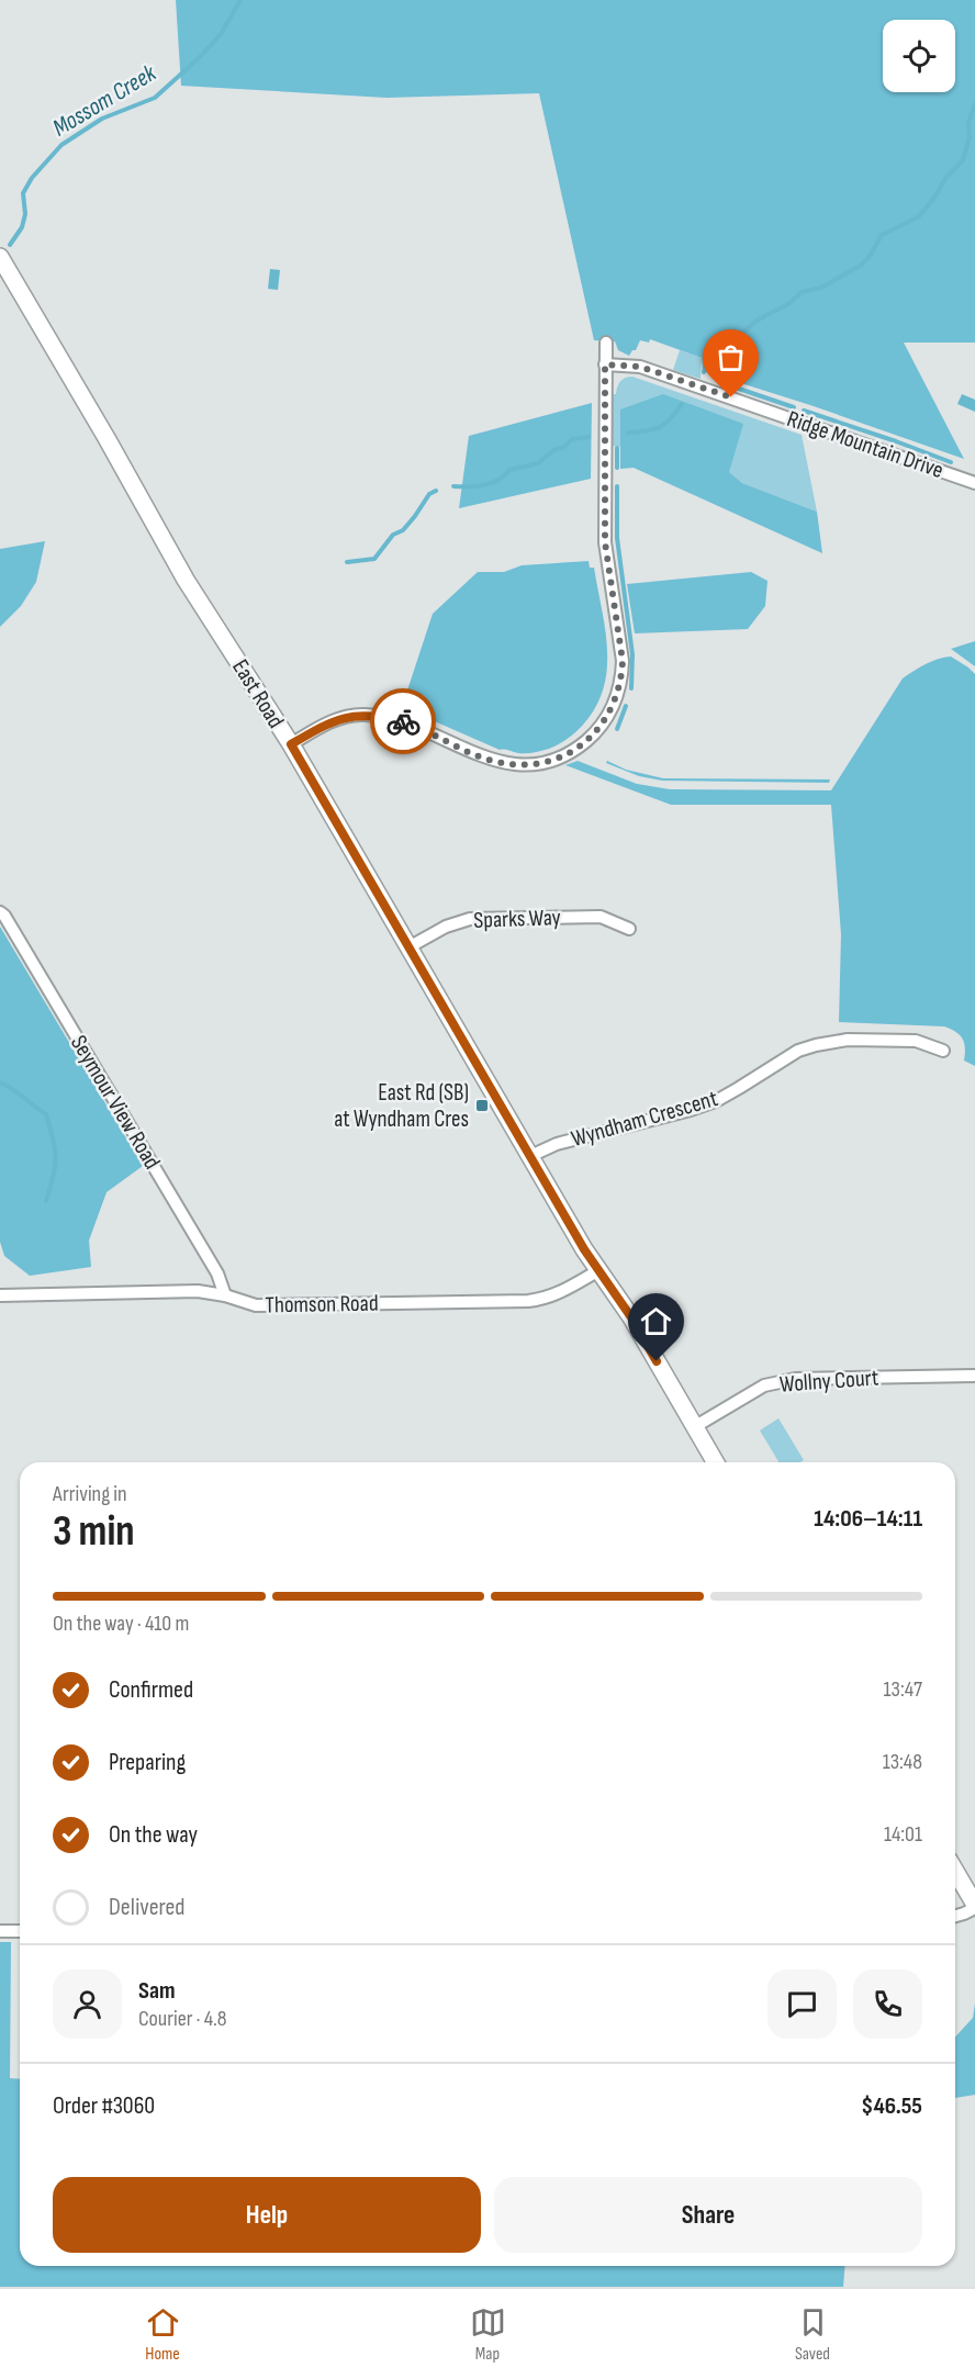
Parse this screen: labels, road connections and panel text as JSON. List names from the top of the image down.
{
  "streets": {
    "main road": ["East Road"],
    "street": [
      "Ridge Mountain Drive",
      "Sparks Way",
      "Seymour View Road",
      "Wyndham Crescent",
      "Thomson Road",
      "Wollny Court"
    ]
  },
  "crossings": [
    ["East Road", "Sparks Way"],
    ["East Road", "Wyndham Crescent"],
    ["East Road", "Thomson Road"],
    ["East Road", "Wollny Court"],
    ["Seymour View Road", "Thomson Road"]
  ],
  "water": ["Mossom Creek"],
  "places": {
    "transit": ["East Rd (SB) at Wyndham Cres"]
  },
  "page": {
    "heading": ["3 min", "Arriving in", "14:06–14:11"],
    "panel": [
      "Sam",
      "Courier · 4.8",
      "Order #3060",
      "$46.55"
    ],
    "bar": "On the way · 410 m",
    "list": [
      ["Confirmed", "13:47"],
      ["Preparing", "13:48"],
      ["On the way", "14:01"],
      "Delivered"
    ],
    "buttons": ["Help", "Share"],
    "tabs": ["Home", "Map", "Saved"]
  }
}
